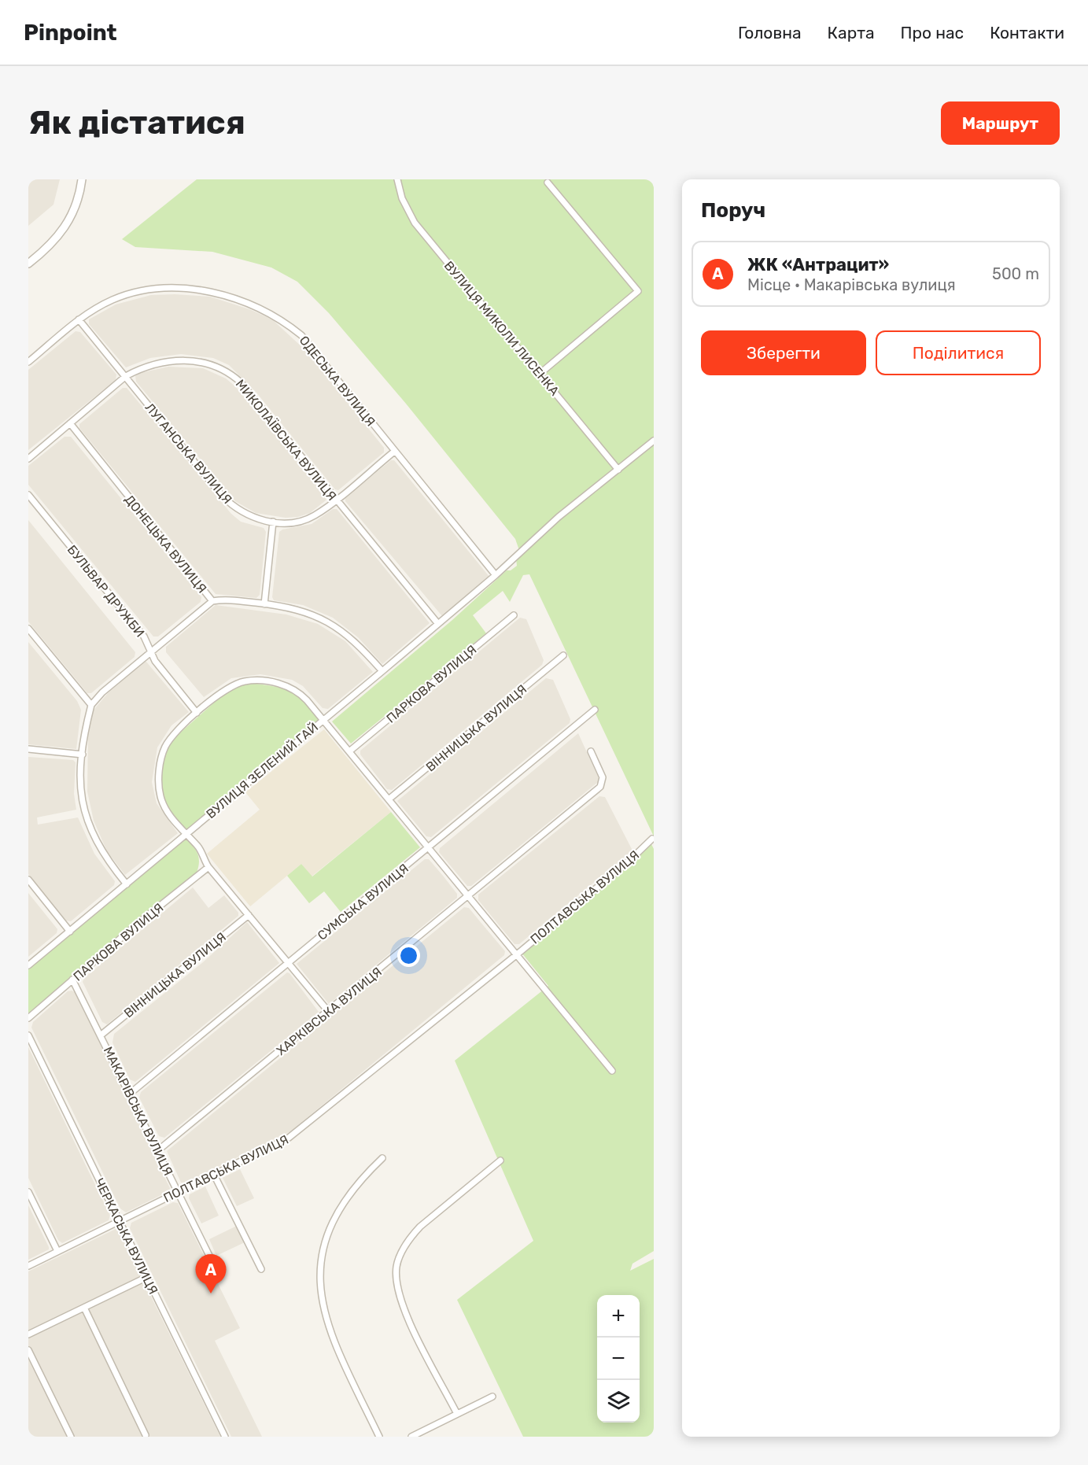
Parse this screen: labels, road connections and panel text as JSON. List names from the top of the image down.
{
  "streets": {
    "street": [
      "ВУЛИЦЯ МИКОЛИ ЛИСЕНКА",
      "ОДЕСЬКА ВУЛИЦЯ",
      "МИКОЛАЇВСЬКА ВУЛИЦЯ",
      "ЛУГАНСЬКА ВУЛИЦЯ",
      "ДОНЕЦЬКА ВУЛИЦЯ",
      "БУЛЬВАР ДРУЖБИ",
      "ПАРКОВА ВУЛИЦЯ",
      "ВІННИЦЬКА ВУЛИЦЯ",
      "ВУЛИЦЯ ЗЕЛЕНИЙ ГАЙ",
      "ПОЛТАВСЬКА ВУЛИЦЯ",
      "СУМСЬКА ВУЛИЦЯ",
      "ХАРКІВСЬКА ВУЛИЦЯ",
      "МАКАРІВСЬКА ВУЛИЦЯ",
      "ЧЕРКАСЬКА ВУЛИЦЯ"
    ]
  },
  "crossings": [
    ["ВУЛИЦЯ МИКОЛИ ЛИСЕНКА", "ВУЛИЦЯ ЗЕЛЕНИЙ ГАЙ"],
    ["ОДЕСЬКА ВУЛИЦЯ", "ЛУГАНСЬКА ВУЛИЦЯ"],
    ["ОДЕСЬКА ВУЛИЦЯ", "ВУЛИЦЯ ЗЕЛЕНИЙ ГАЙ"],
    ["МИКОЛАЇВСЬКА ВУЛИЦЯ", "ЛУГАНСЬКА ВУЛИЦЯ"],
    ["МИКОЛАЇВСЬКА ВУЛИЦЯ", "ДОНЕЦЬКА ВУЛИЦЯ"],
    ["МИКОЛАЇВСЬКА ВУЛИЦЯ", "ВУЛИЦЯ ЗЕЛЕНИЙ ГАЙ"],
    ["ДОНЕЦЬКА ВУЛИЦЯ", "ВУЛИЦЯ ЗЕЛЕНИЙ ГАЙ"],
    ["ПАРКОВА ВУЛИЦЯ", "МАКАРІВСЬКА ВУЛИЦЯ"],
    ["ВІННИЦЬКА ВУЛИЦЯ", "МАКАРІВСЬКА ВУЛИЦЯ"],
    ["ПОЛТАВСЬКА ВУЛИЦЯ", "МАКАРІВСЬКА ВУЛИЦЯ"],
    ["ПОЛТАВСЬКА ВУЛИЦЯ", "ЧЕРКАСЬКА ВУЛИЦЯ"],
    ["СУМСЬКА ВУЛИЦЯ", "МАКАРІВСЬКА ВУЛИЦЯ"],
    ["ХАРКІВСЬКА ВУЛИЦЯ", "МАКАРІВСЬКА ВУЛИЦЯ"]
  ],
  "page": {
    "header": "Pinpoint",
    "nav": [
      "Головна",
      "Карта",
      "Про нас",
      "Контакти"
    ],
    "buttons": [
      "Маршрут",
      ["Зберегти", "Поділитися"]
    ],
    "title": "Як дістатися",
    "heading": "Поруч",
    "list": [
      {
        "mark": "A",
        "name": "ЖК «Антрацит»",
        "note": "Місце · Макарівська вулиця",
        "value": "500 m"
      }
    ],
    "pins": "A",
    "map_buttons": ["+", "−"]
  }
}
